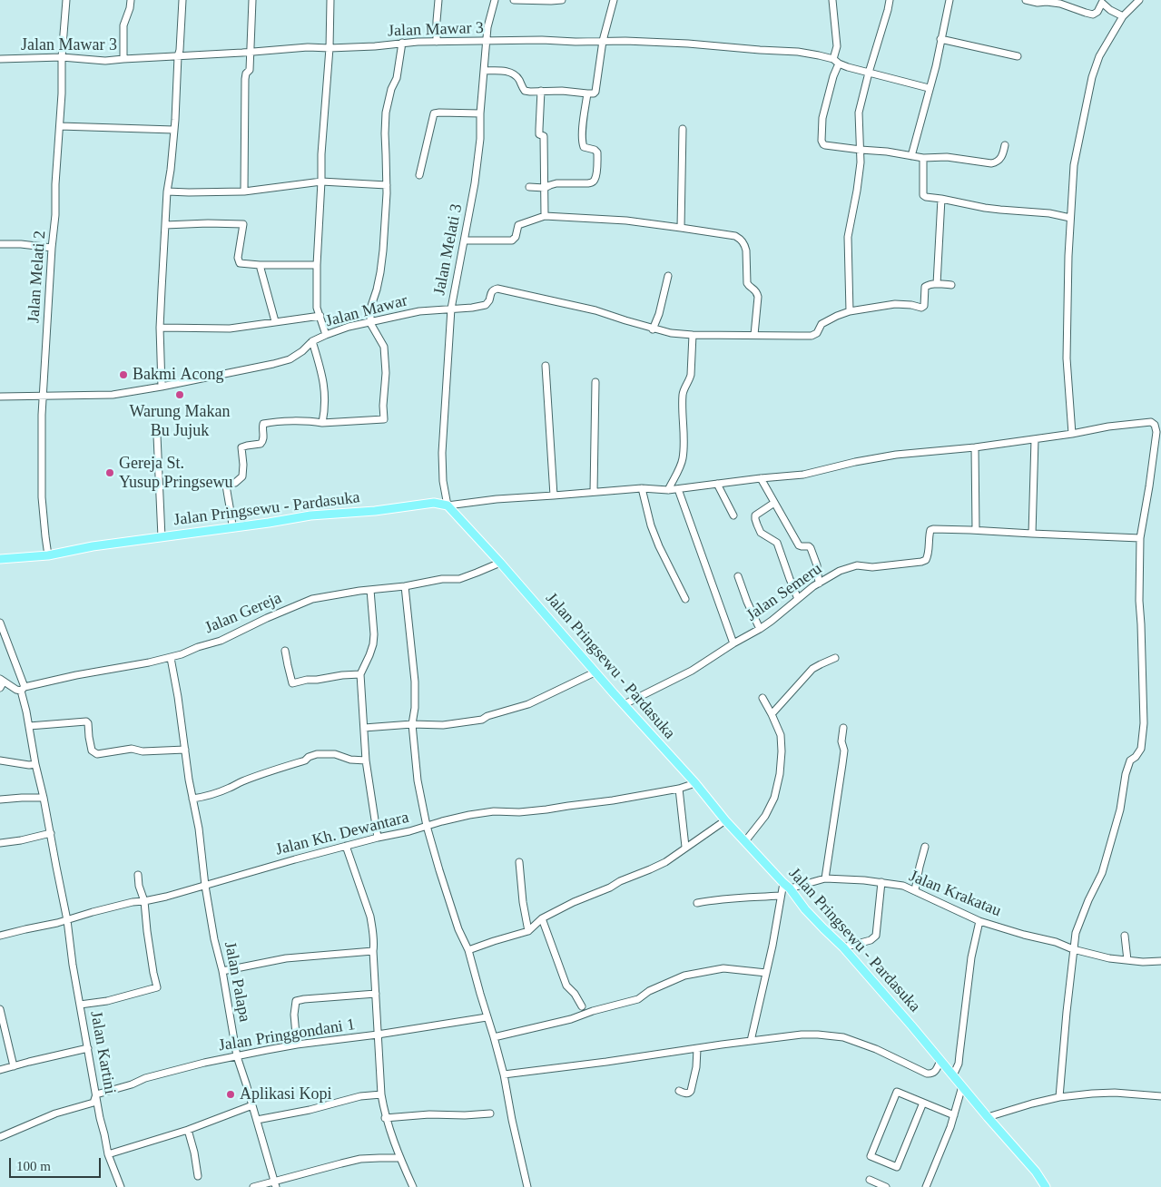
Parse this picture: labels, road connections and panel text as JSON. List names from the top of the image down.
{
  "streets": {
    "main road": ["Jalan Pringsewu - Pardasuka"],
    "street": [
      "Jalan Mawar 3",
      "Jalan Melati 3",
      "Jalan Melati 2",
      "Jalan Mawar",
      "Jalan Semeru",
      "Jalan Gereja",
      "Jalan Kh. Dewantara",
      "Jalan Krakatau",
      "Jalan Palapa",
      "Jalan Pringgondani 1",
      "Jalan Kartini"
    ]
  },
  "crossings": [
    ["Jalan Mawar 3", "Jalan Melati 3"],
    ["Jalan Mawar 3", "Jalan Melati 2"],
    ["Jalan Melati 3", "Jalan Mawar"],
    ["Jalan Melati 3", "Jalan Pringsewu - Pardasuka"],
    ["Jalan Melati 2", "Jalan Mawar"],
    ["Jalan Melati 2", "Jalan Pringsewu - Pardasuka"],
    ["Jalan Pringsewu - Pardasuka", "Jalan Semeru"],
    ["Jalan Pringsewu - Pardasuka", "Jalan Gereja"],
    ["Jalan Pringsewu - Pardasuka", "Jalan Kh. Dewantara"],
    ["Jalan Pringsewu - Pardasuka", "Jalan Krakatau"],
    ["Jalan Gereja", "Jalan Palapa"],
    ["Jalan Gereja", "Jalan Kartini"],
    ["Jalan Kh. Dewantara", "Jalan Palapa"],
    ["Jalan Kh. Dewantara", "Jalan Kartini"],
    ["Jalan Palapa", "Jalan Pringgondani 1"],
    ["Jalan Pringgondani 1", "Jalan Kartini"]
  ],
  "places": [
    "Bakmi Acong",
    "Warung Makan Bu Jujuk",
    "Gereja St. Yusup Pringsewu",
    "Aplikasi Kopi"
  ],
  "scale_bar": "100 m"
}
